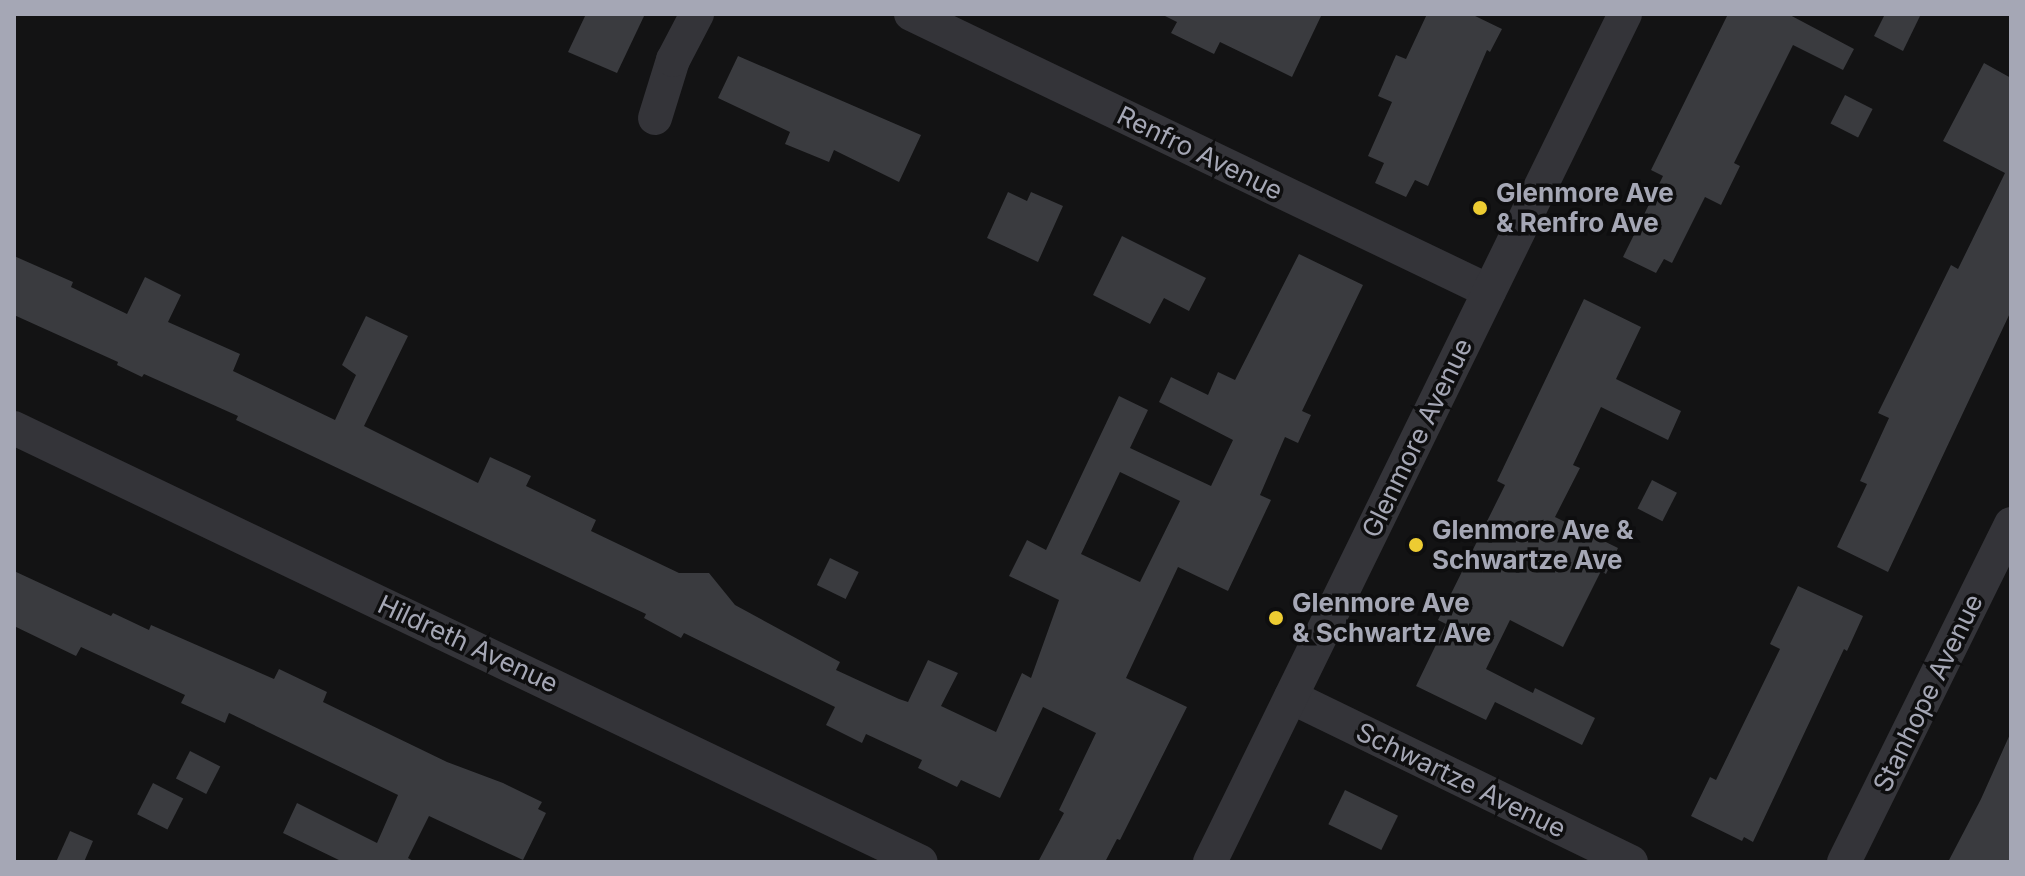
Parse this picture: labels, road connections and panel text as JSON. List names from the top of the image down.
{
  "streets": {
    "street": [
      "Renfro Avenue",
      "Glenmore Avenue",
      "Hildreth Avenue",
      "Stanhope Avenue",
      "Schwartze Avenue"
    ]
  },
  "crossings": [
    ["Renfro Avenue", "Glenmore Avenue"],
    ["Glenmore Avenue", "Schwartze Avenue"]
  ],
  "places": ["Glenmore Ave & Renfro Ave", "Glenmore Ave & Schwartze Ave", "Glenmore Ave & Schwartz Ave"]
}
